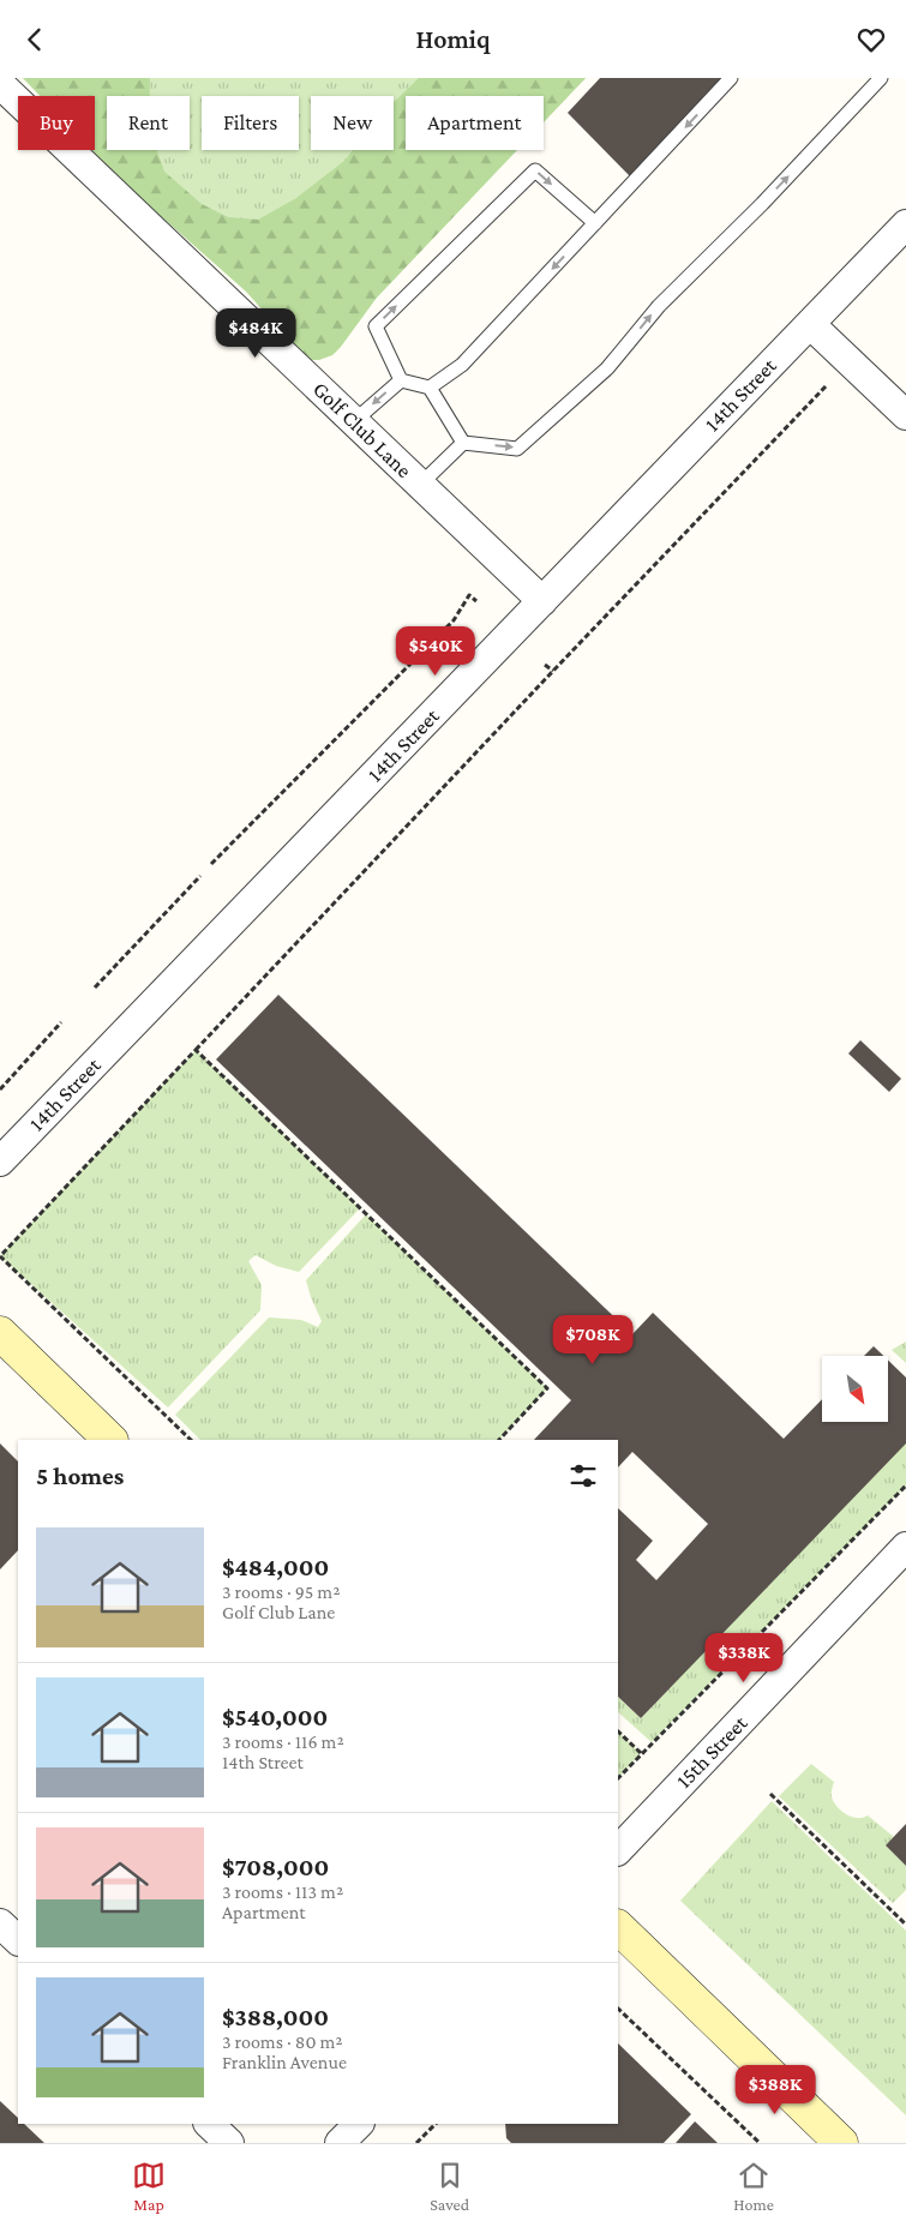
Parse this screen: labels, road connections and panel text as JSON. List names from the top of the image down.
{
  "streets": {
    "street": ["14th Street", "Golf Club Lane", "15th Street"]
  },
  "crossings": [
    ["14th Street", "Golf Club Lane"]
  ],
  "north": "bottom right",
  "page": {
    "header": "Homiq",
    "chip": [
      "Buy",
      "Rent",
      "Filters",
      "New",
      "Apartment"
    ],
    "price": [
      "$484K",
      "$540K",
      "$708K",
      "$338K",
      "$388K"
    ],
    "heading": "5 homes",
    "list": [
      {
        "name": "$484,000",
        "note": "3 rooms · 95 m² · Golf Club Lane"
      },
      {
        "name": "$540,000",
        "note": "3 rooms · 116 m² · 14th Street"
      },
      {
        "name": "$708,000",
        "note": "3 rooms · 113 m² · Apartment"
      },
      {
        "name": "$388,000",
        "note": "3 rooms · 80 m² · Franklin Avenue"
      }
    ],
    "tabs": ["Map", "Saved", "Home"]
  }
}
